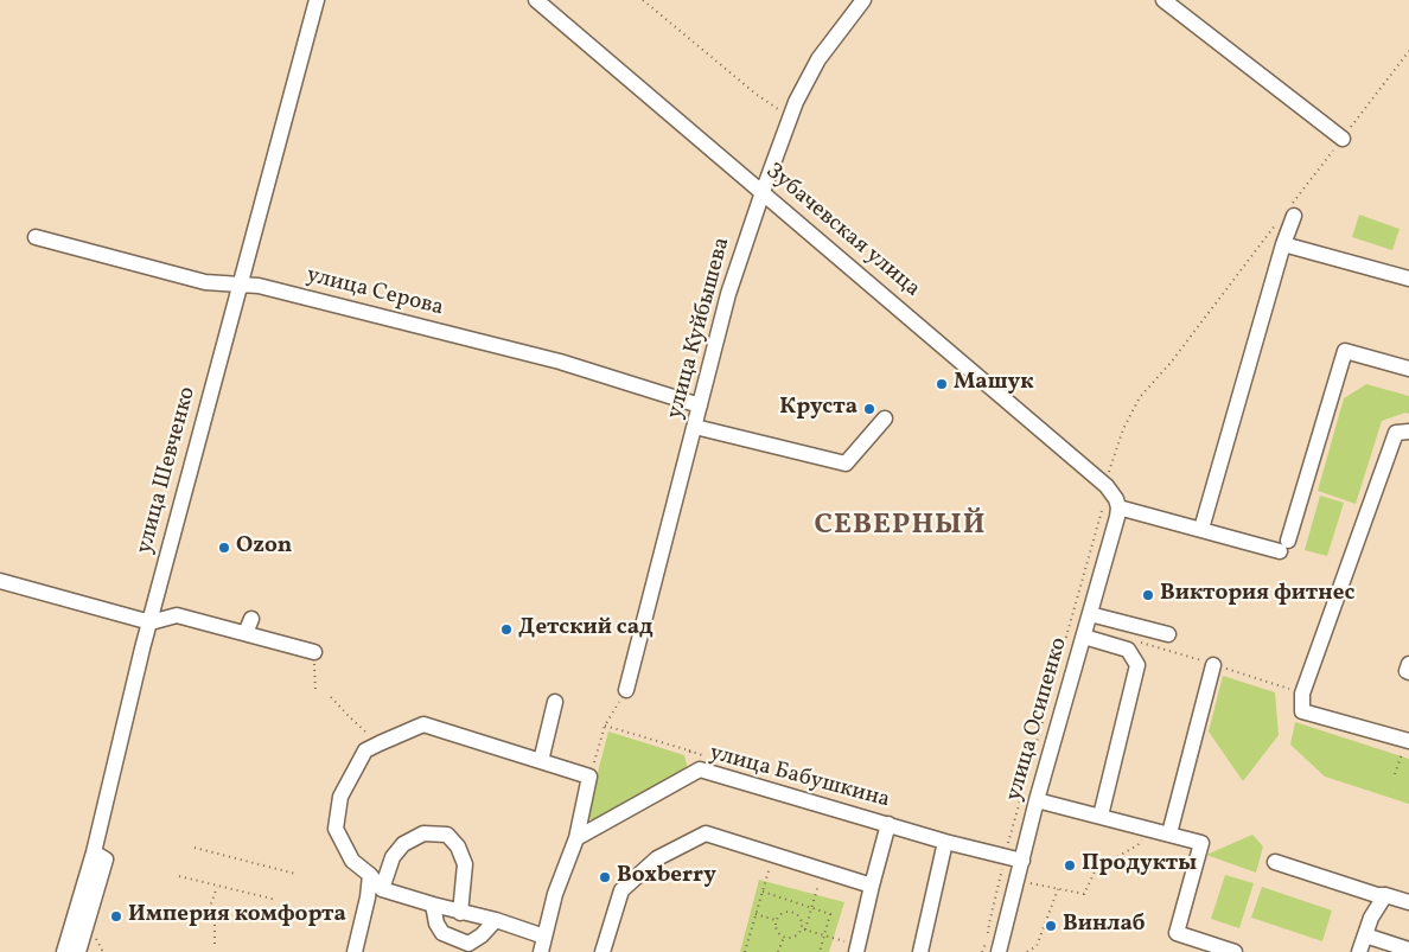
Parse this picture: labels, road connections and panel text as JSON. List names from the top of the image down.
{
  "streets": {
    "street": [
      "Зубачевская улица",
      "улица Серова",
      "улица Куйбышева",
      "улица Шевченко",
      "улица Осипенко",
      "улица Бабушкина"
    ]
  },
  "crossings": [
    ["Зубачевская улица", "улица Куйбышева"],
    ["Зубачевская улица", "улица Осипенко"],
    ["улица Серова", "улица Куйбышева"],
    ["улица Серова", "улица Шевченко"],
    ["улица Осипенко", "улица Бабушкина"]
  ],
  "districts": ["СЕВЕРНЫЙ"],
  "places": [
    "Машук",
    "Круста",
    "Ozon",
    "Виктория фитнес",
    "Детский сад",
    "Продукты",
    "Boxberry",
    "Империя комфорта",
    "Винлаб"
  ]
}
